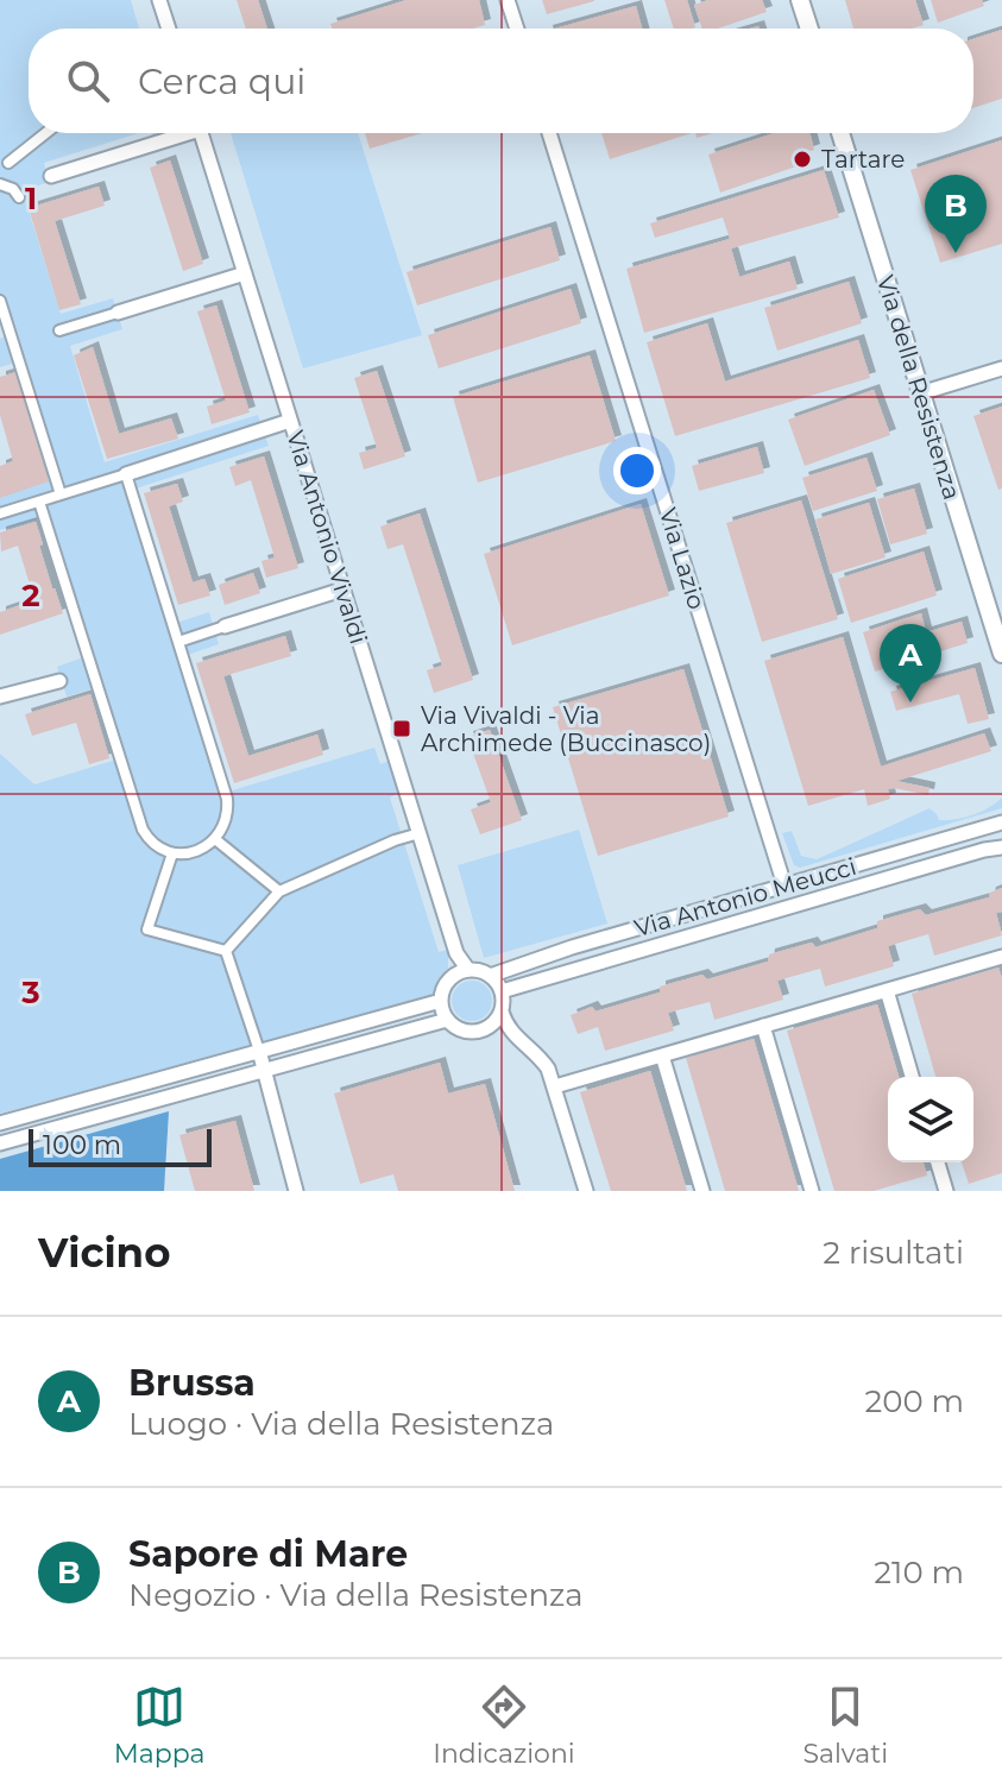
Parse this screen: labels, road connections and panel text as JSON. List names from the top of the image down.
{
  "streets": {
    "street": [
      "Via della Resistenza",
      "Via Antonio Vivaldi",
      "Via Lazio",
      "Via Antonio Meucci"
    ]
  },
  "crossings": [
    ["Via Antonio Vivaldi", "Via Antonio Meucci"],
    ["Via Lazio", "Via Antonio Meucci"]
  ],
  "places": {
    "other": ["Tartare"],
    "transit": ["Via Vivaldi - Via Archimede (Buccinasco)"]
  },
  "scale_bar": "100 m",
  "page": {
    "search": "Cerca qui",
    "pins": ["B", "A"],
    "scale": "100 m",
    "heading": ["Vicino", "2 risultati"],
    "list": [
      {
        "mark": "A",
        "name": "Brussa",
        "note": "Luogo · Via della Resistenza",
        "value": "200 m"
      },
      {
        "mark": "B",
        "name": "Sapore di Mare",
        "note": "Negozio · Via della Resistenza",
        "value": "210 m"
      }
    ],
    "nav": ["Mappa", "Indicazioni", "Salvati"]
  },
  "grid": {
    "rows": ["1", "2", "3"]
  }
}
